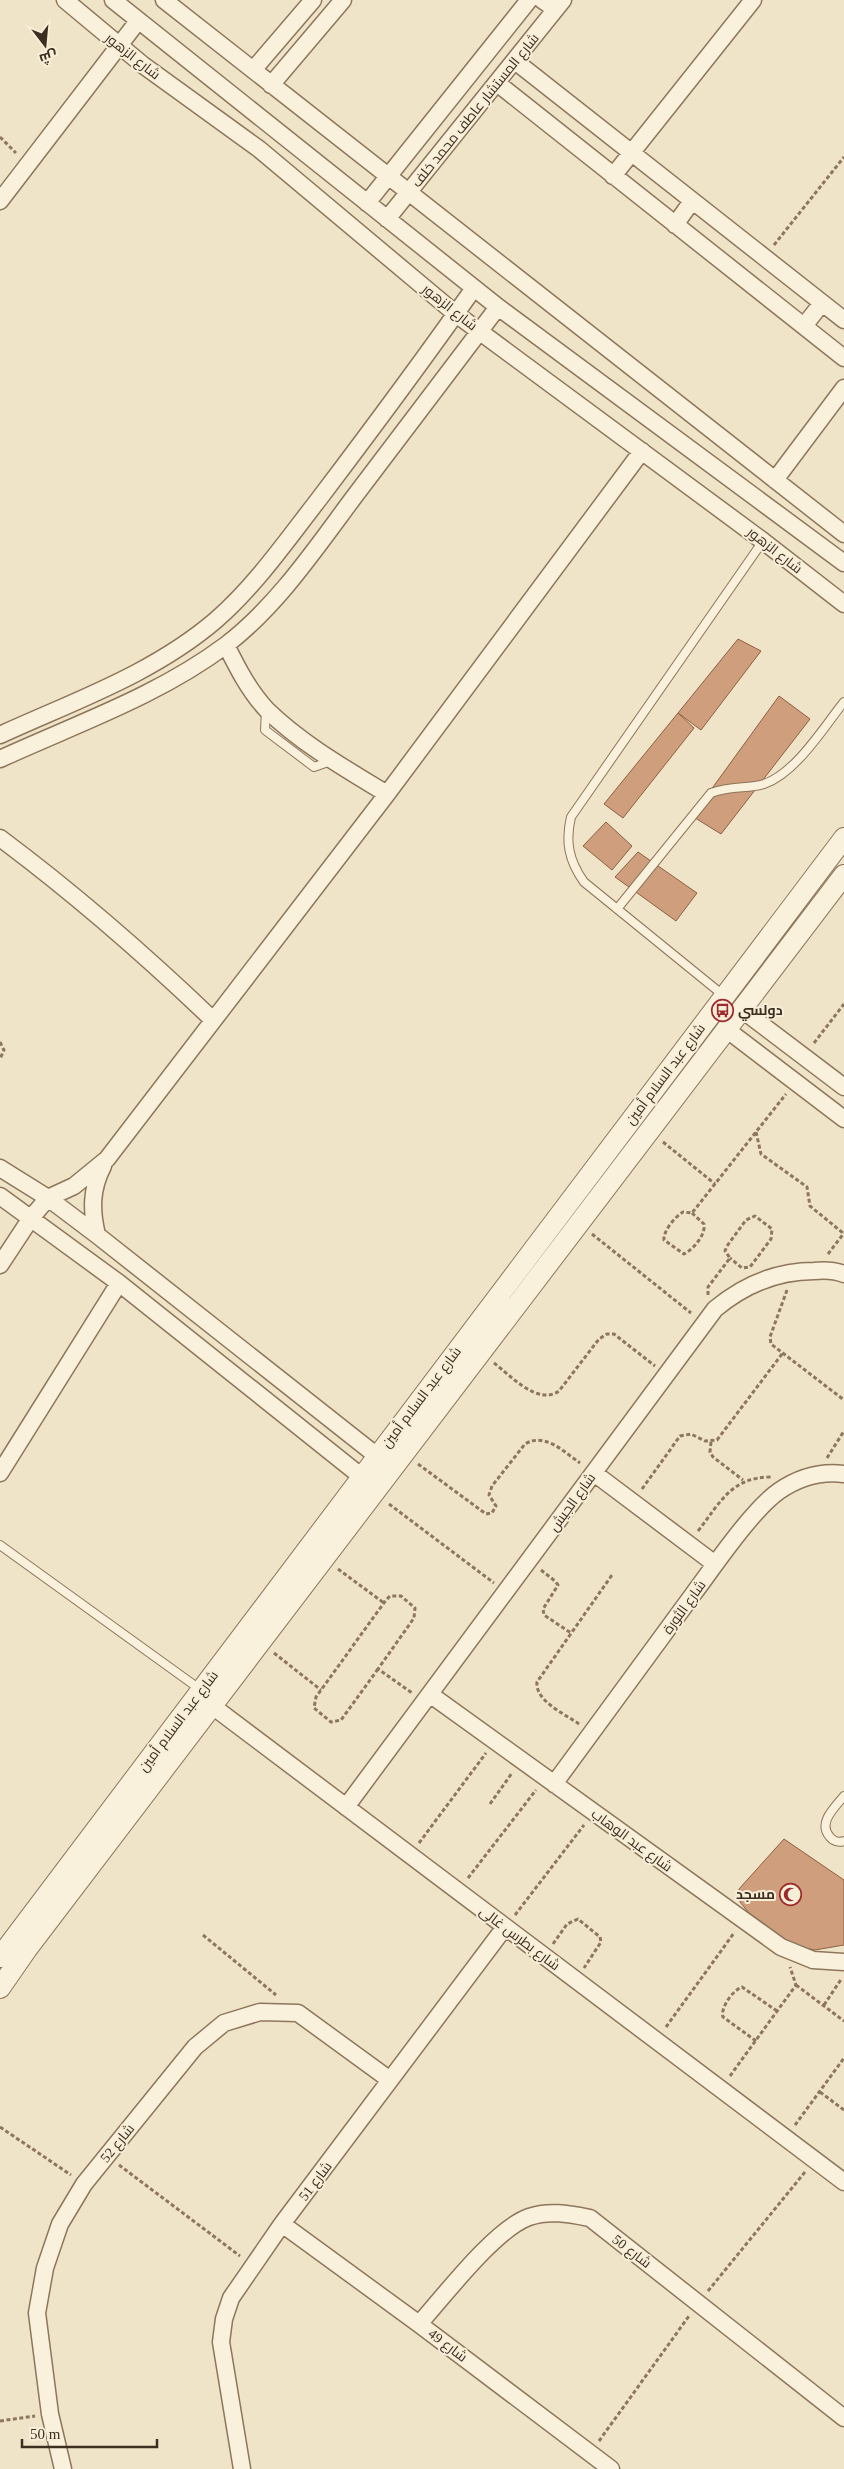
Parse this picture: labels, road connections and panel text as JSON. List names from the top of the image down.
{
  "streets": {
    "street": [
      "شارع الزهور",
      "شارع المستشار عاطف محمد خلف",
      "شارع عبد السلام أمين",
      "شارع الجيش",
      "شارع الثورة",
      "شارع عبد الوهاب",
      "شارع بطرس غالى",
      "شارع 52",
      "شارع 51",
      "شارع 50",
      "شارع 49"
    ]
  },
  "crossings": [
    ["شارع عبد السلام أمين", "شارع بطرس غالى"],
    ["شارع الجيش", "شارع عبد الوهاب"],
    ["شارع الجيش", "شارع بطرس غالى"],
    ["شارع الثورة", "شارع عبد الوهاب"],
    ["شارع بطرس غالى", "شارع 51"],
    ["شارع 51", "شارع 49"],
    ["شارع 50", "شارع 49"]
  ],
  "places": {
    "bus stop": ["دولسي"],
    "mosque": ["مسجد"]
  },
  "scale_bar": "50 m",
  "north": "bottom"
}
